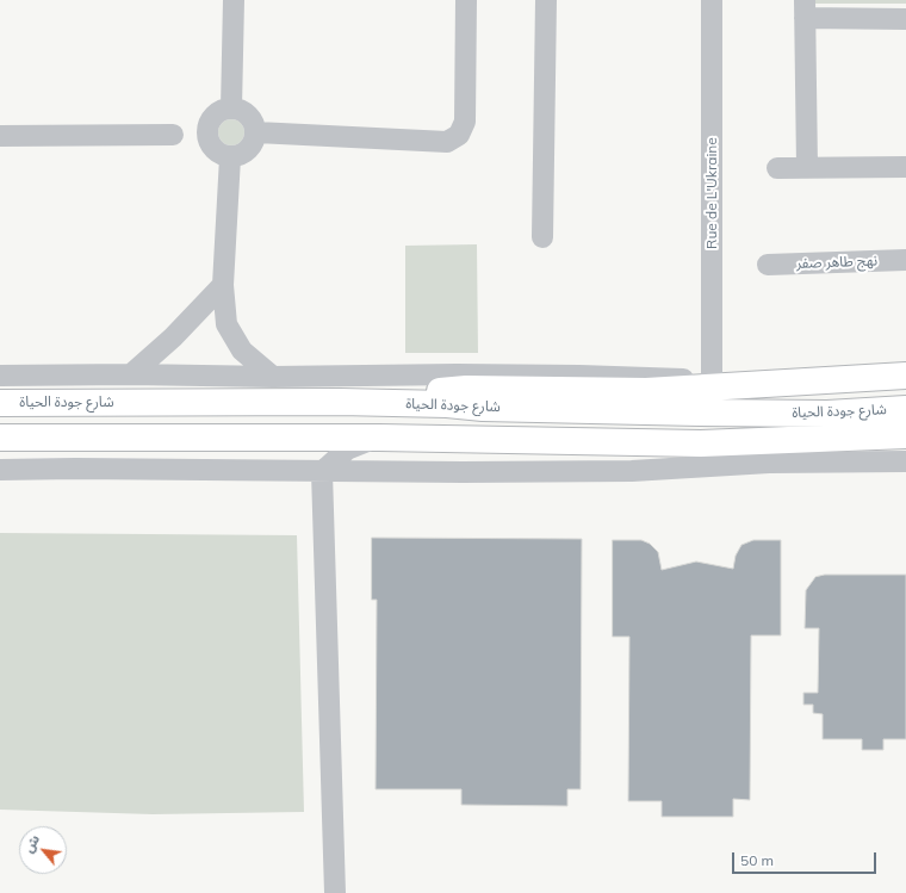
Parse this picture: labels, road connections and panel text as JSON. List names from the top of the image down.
{
  "streets": {
    "highway": ["شارع جودة الحياة"],
    "street": ["Rue de L'Ukraine", "نهج طاهر صفر"]
  },
  "scale_bar": "50 m",
  "north": "top left"
}
